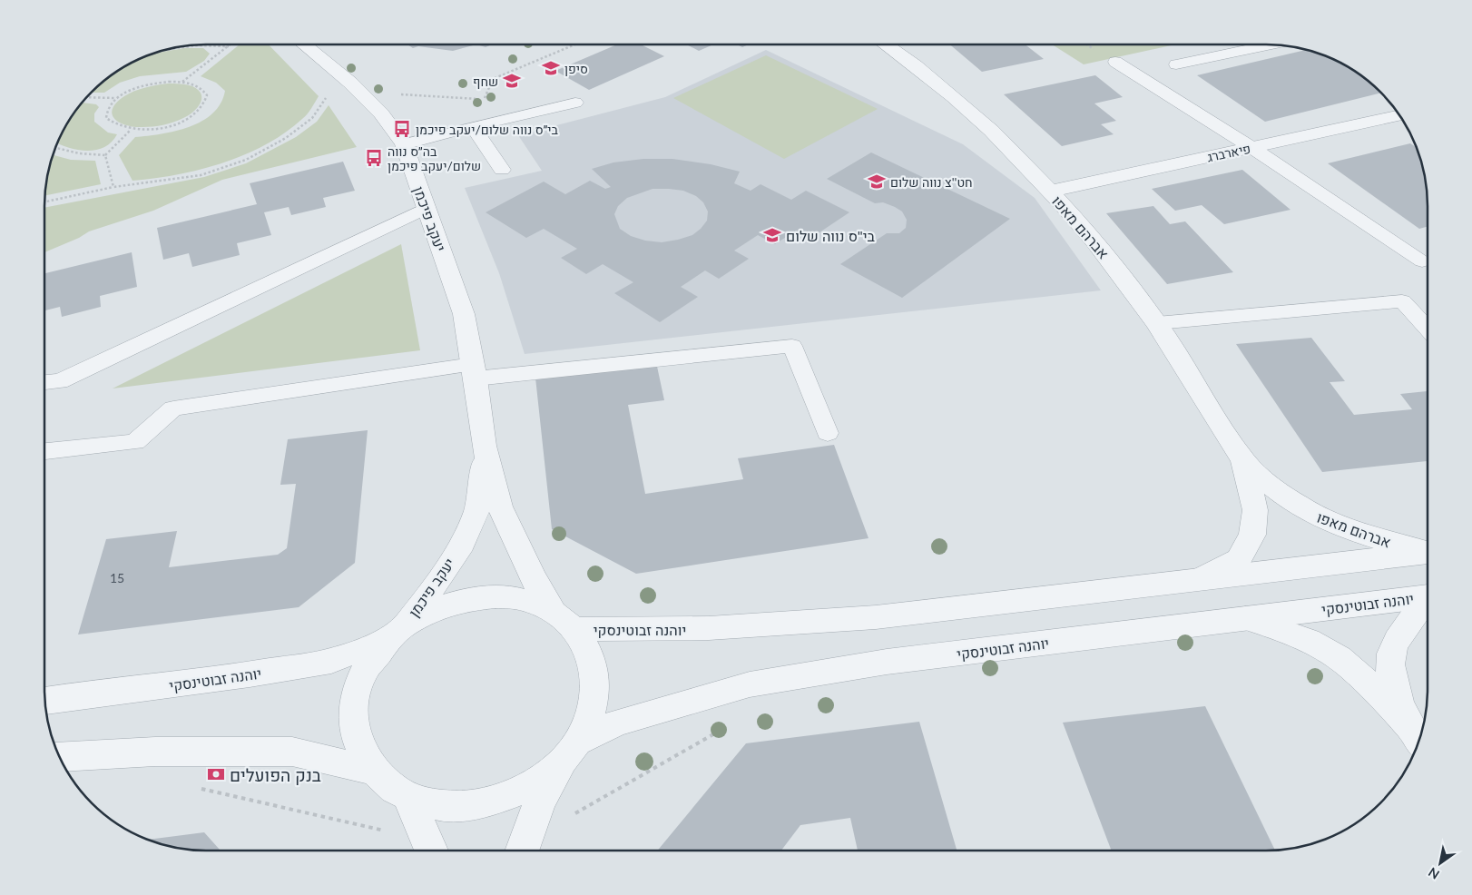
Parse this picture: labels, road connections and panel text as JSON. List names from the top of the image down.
{
  "streets": {
    "street": [
      "פיארברג",
      "יעקב פיכמן",
      "אברהם מאפו",
      "יוהנה זבוטינסקי"
    ]
  },
  "crossings": [
    ["פיארברג", "אברהם מאפו"],
    ["יעקב פיכמן", "יוהנה זבוטינסקי"],
    ["אברהם מאפו", "יוהנה זבוטינסקי"]
  ],
  "places": {
    "school or university": [
      "סיפן",
      "שחף",
      "חט''צ נווה שלום",
      "בי\"ס נווה שלום"
    ],
    "bus stop": ["בי״ס נווה שלום/יעקב פיכמן", "בה״ס נווה שלום/יעקב פיכמן"],
    "bank": ["בנק הפועלים"]
  },
  "house_numbers": ["15"],
  "north": "bottom left"
}
